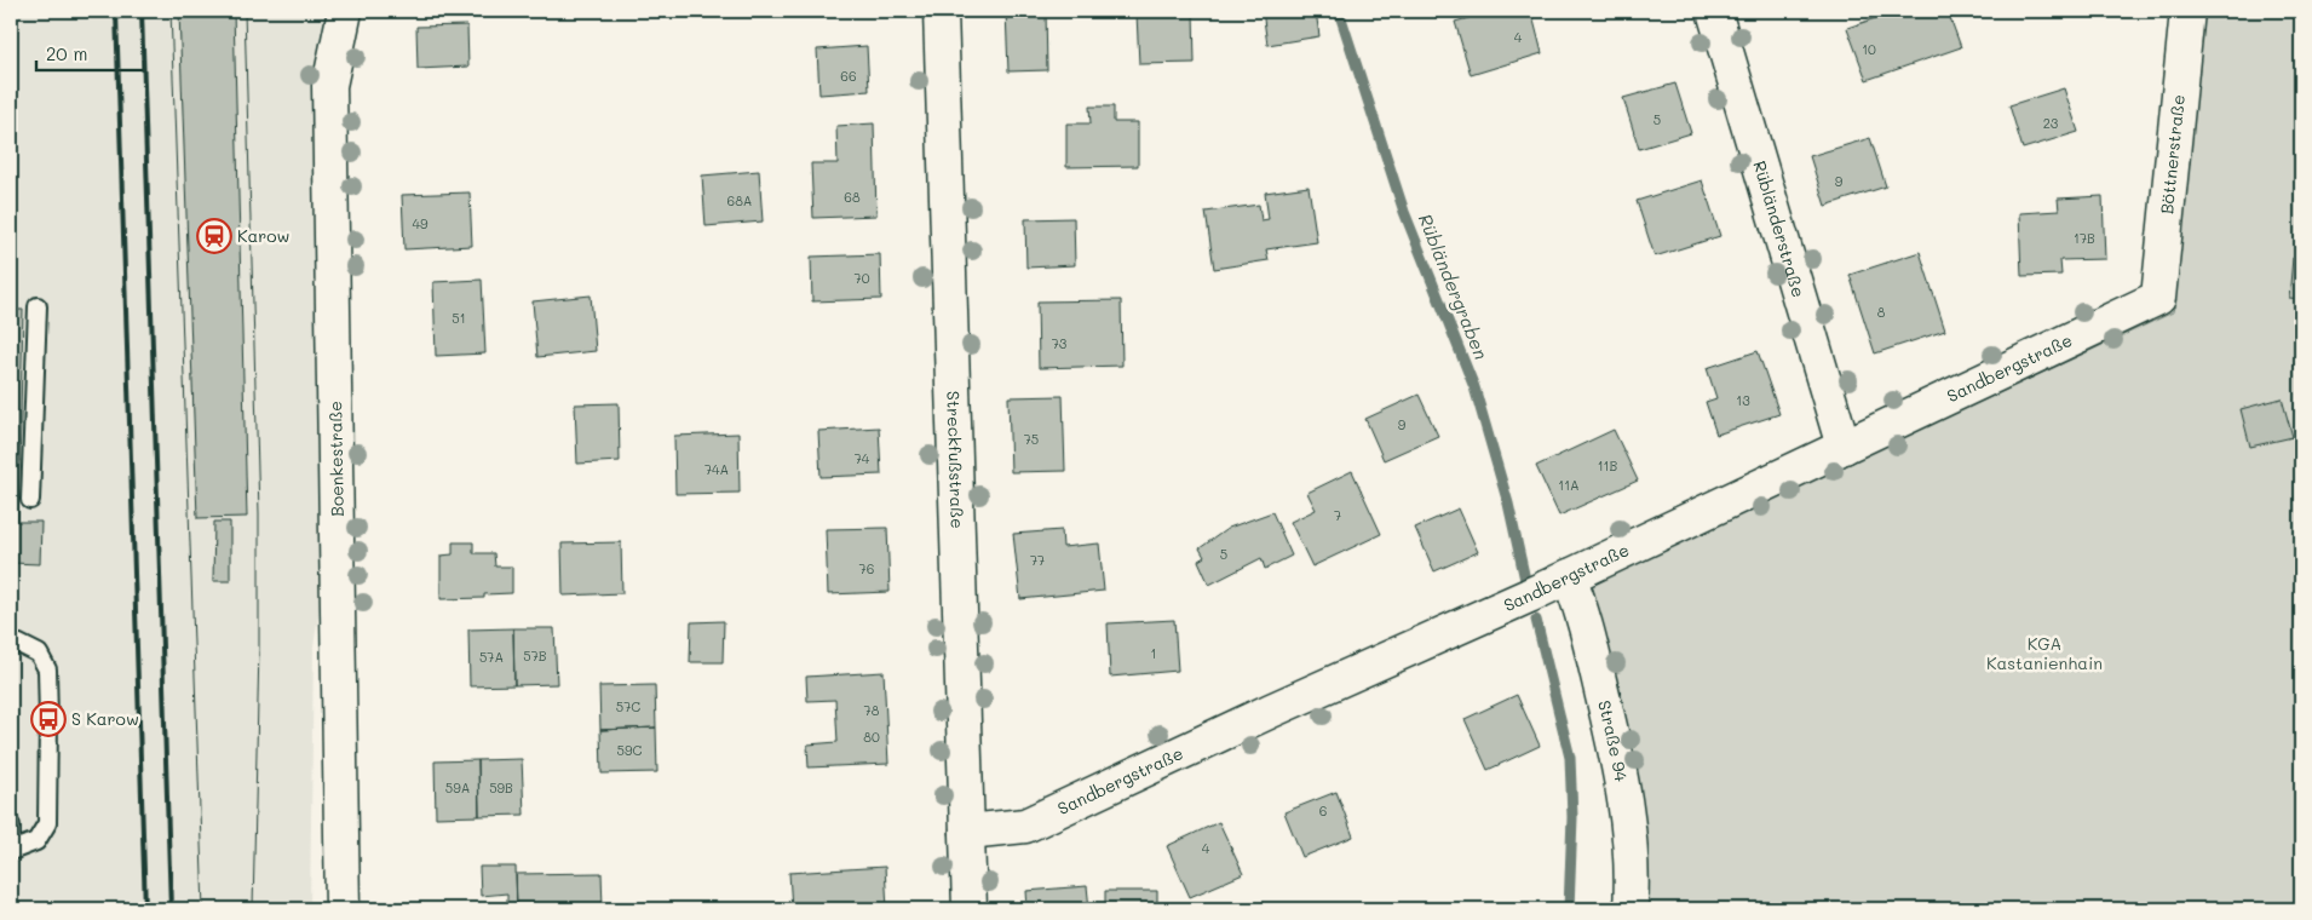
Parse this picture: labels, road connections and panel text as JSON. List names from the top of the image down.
{
  "streets": {
    "street": [
      "Böttnerstraße",
      "Rübländerstraße",
      "Sandbergstraße",
      "Boenkestraße",
      "Streckfußstraße",
      "Straße 94"
    ]
  },
  "crossings": [
    ["Böttnerstraße", "Sandbergstraße"],
    ["Rübländerstraße", "Sandbergstraße"],
    ["Sandbergstraße", "Streckfußstraße"],
    ["Sandbergstraße", "Straße 94"]
  ],
  "water": ["Rübländergraben"],
  "parks": ["KGA Kastanienhain"],
  "places": {
    "station": ["Karow"],
    "bus stop": ["S Karow"]
  },
  "house_numbers": [
    "4",
    "10",
    "66",
    "5",
    "23",
    "9",
    "68",
    "68A",
    "49",
    "17B",
    "70",
    "8",
    "51",
    "73",
    "13",
    "9",
    "75",
    "74",
    "11B",
    "74A",
    "11A",
    "7",
    "5",
    "77",
    "76",
    "1",
    "57B",
    "57A",
    "57C",
    "78",
    "80",
    "59C",
    "59A",
    "59B",
    "6",
    "4"
  ],
  "scale_bar": "20 m"
}
